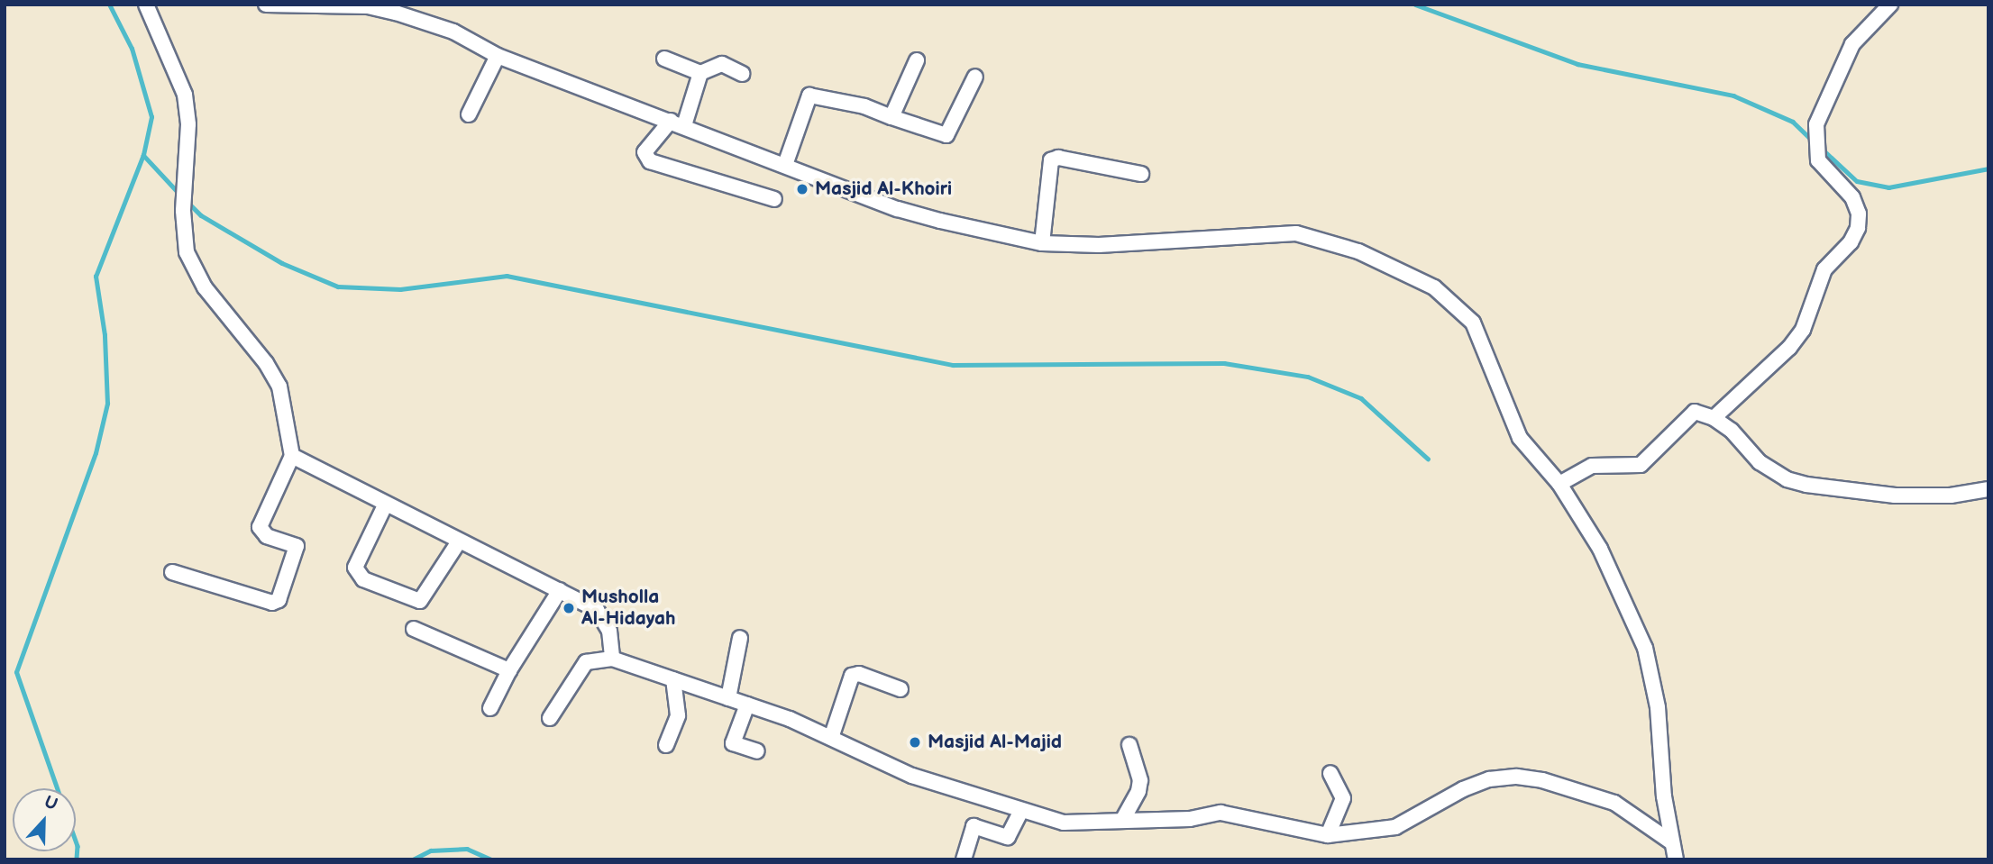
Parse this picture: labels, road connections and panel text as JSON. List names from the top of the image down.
{
  "places": ["Masjid Al-Khoiri", "Musholla Al-Hidayah", "Masjid Al-Majid"],
  "north": "top"
}
